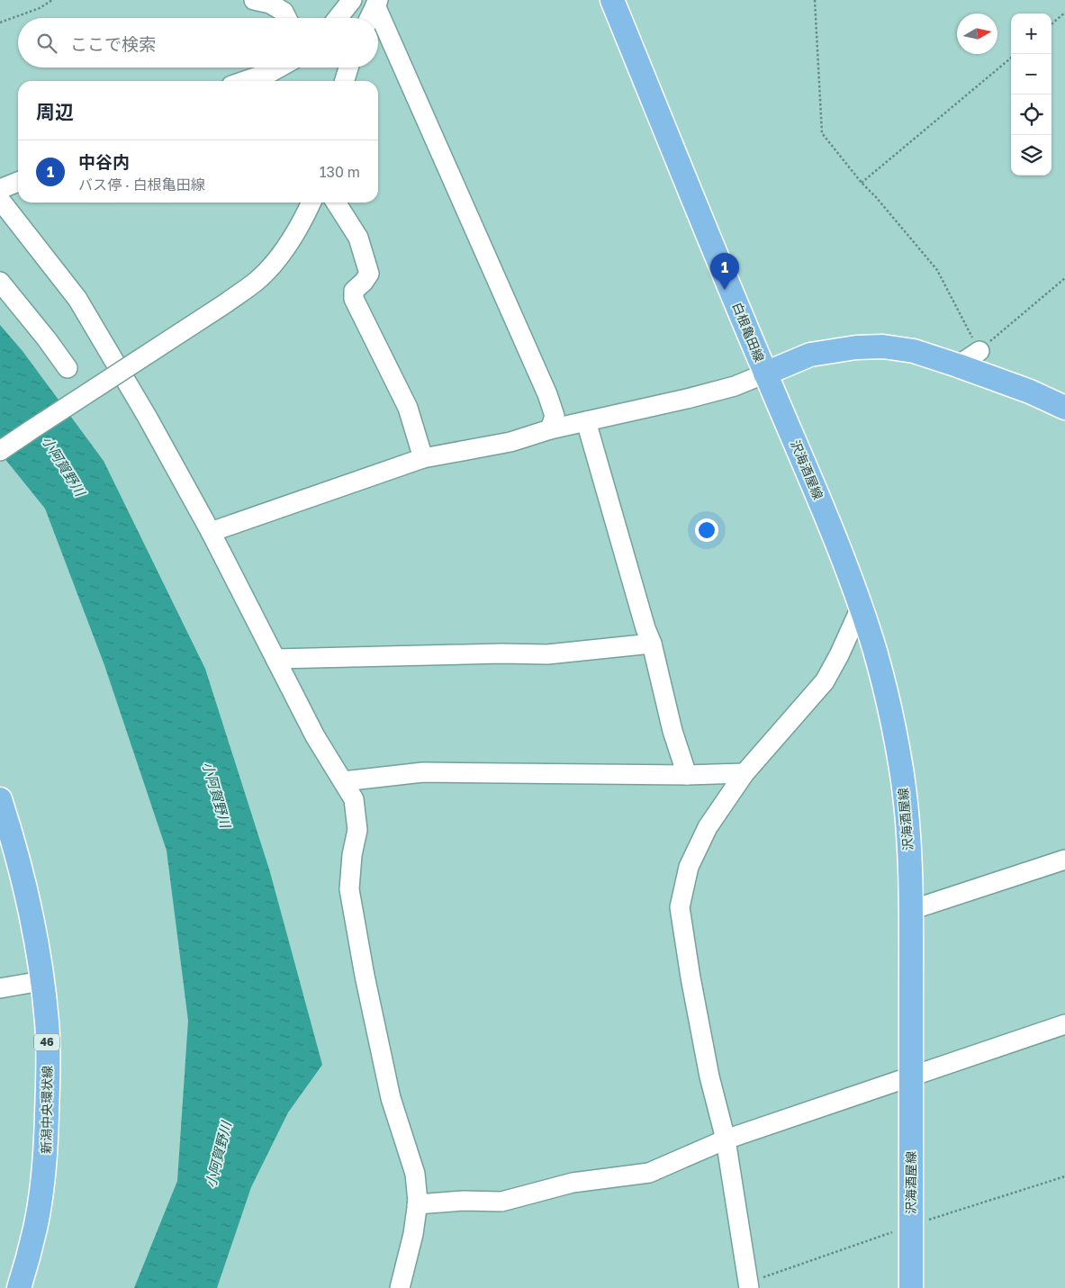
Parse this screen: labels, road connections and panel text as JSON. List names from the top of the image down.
{
  "streets": {
    "main road": [
      "白根亀田線",
      "沢海酒屋線",
      "46",
      "新潟中央環状線"
    ]
  },
  "crossings": [
    ["白根亀田線", "沢海酒屋線"]
  ],
  "water": ["小阿賀野川"],
  "north": "right",
  "page": {
    "map_buttons": ["+", "−"],
    "search": "ここで検索",
    "heading": "周辺",
    "list": [
      {
        "mark": "1",
        "name": "中谷内",
        "note": "バス停 · 白根亀田線",
        "value": "130 m"
      }
    ],
    "pins": "1"
  }
}
